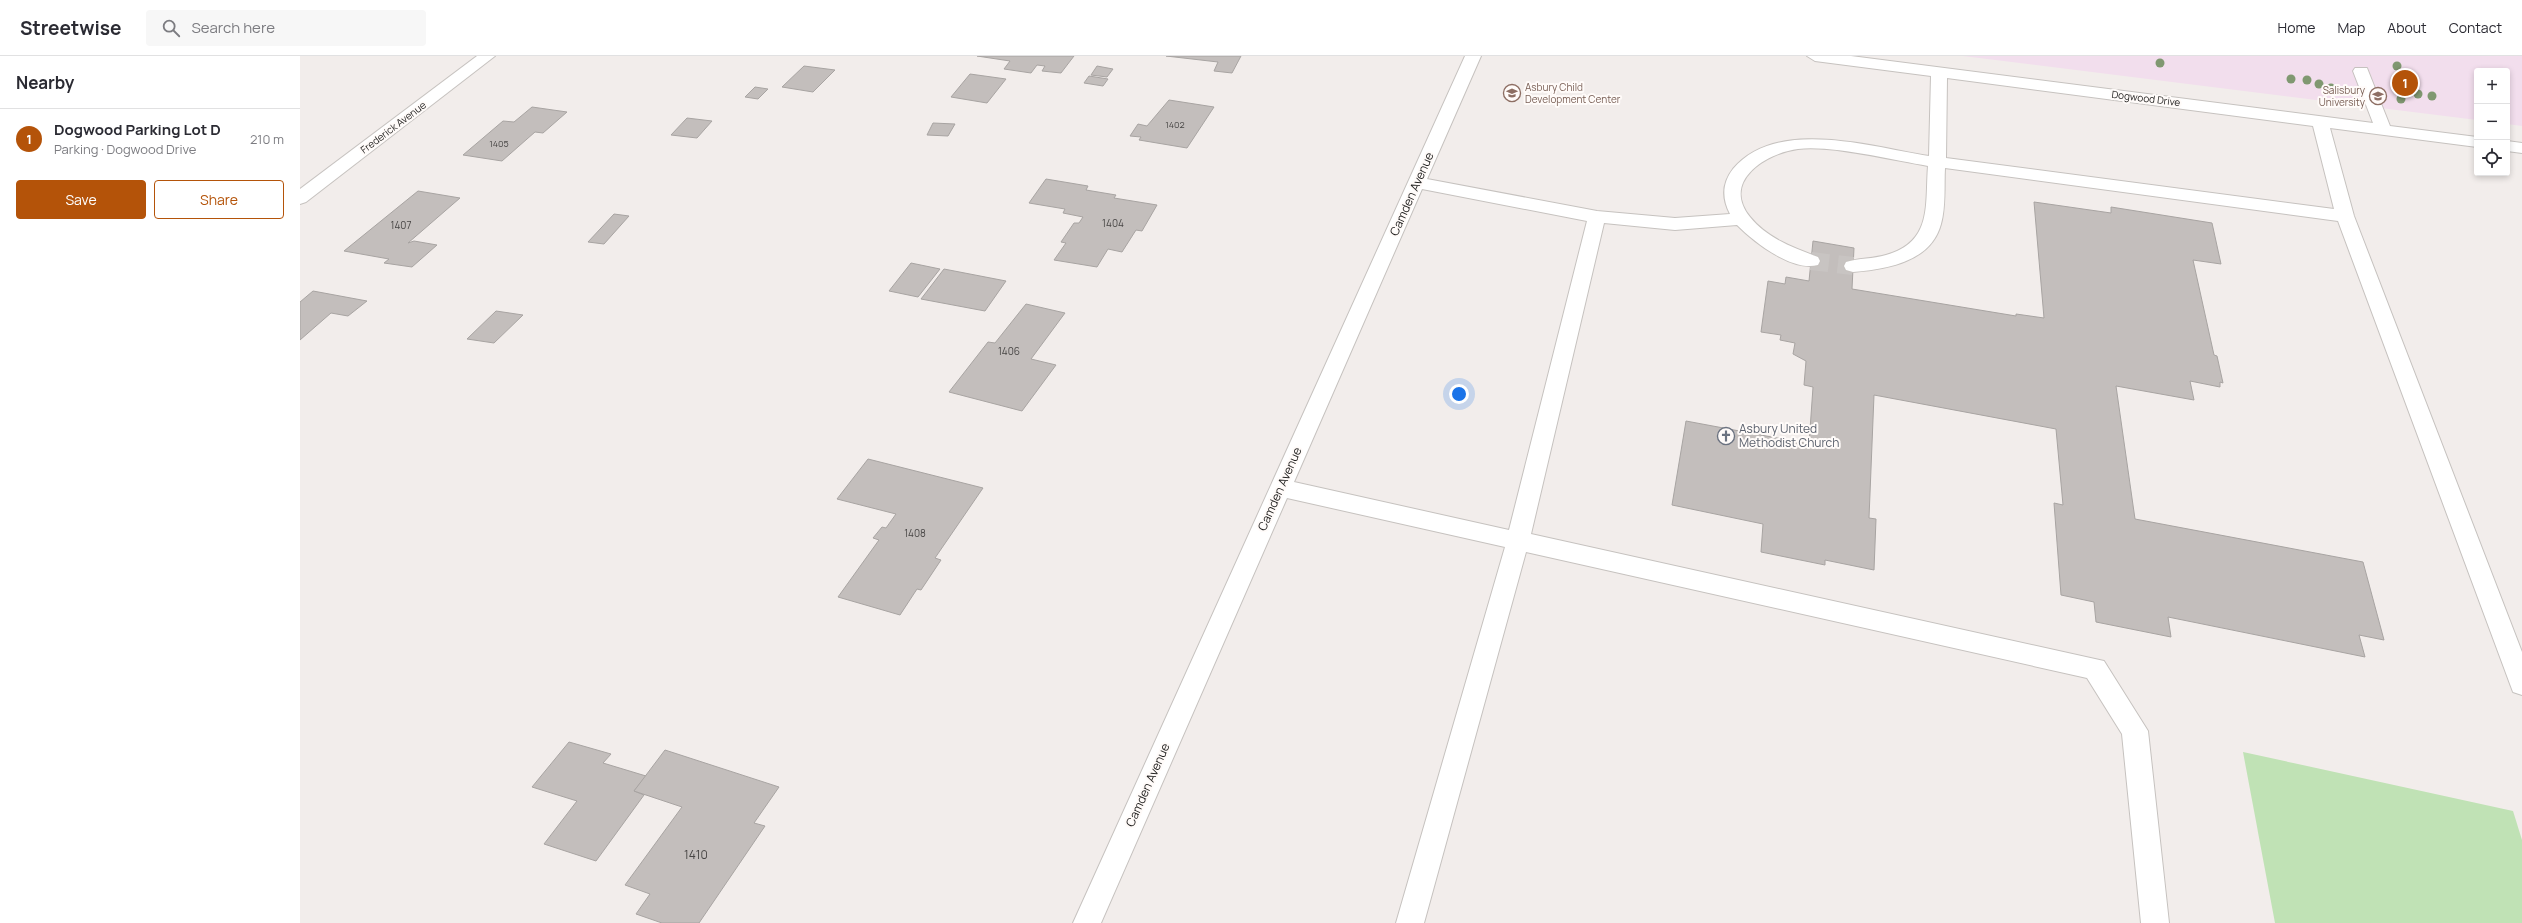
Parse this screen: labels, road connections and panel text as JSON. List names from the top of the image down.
{
  "streets": {
    "street": ["Dogwood Drive", "Frederick Avenue", "Camden Avenue"]
  },
  "places": {
    "school or university": ["Asbury Child Development Center", "Salisbury University"],
    "church": ["Asbury United Methodist Church"]
  },
  "house_numbers": [
    "1402",
    "1405",
    "1404",
    "1407",
    "1406",
    "1408",
    "1410"
  ],
  "page": {
    "header": "Streetwise",
    "search": "Search here",
    "nav": [
      "Home",
      "Map",
      "About",
      "Contact"
    ],
    "heading": "Nearby",
    "map_buttons": ["+", "−"],
    "pins": "1",
    "list": [
      {
        "mark": "1",
        "name": "Dogwood Parking Lot D",
        "note": "Parking · Dogwood Drive",
        "value": "210 m"
      }
    ],
    "buttons": ["Save", "Share"]
  }
}
